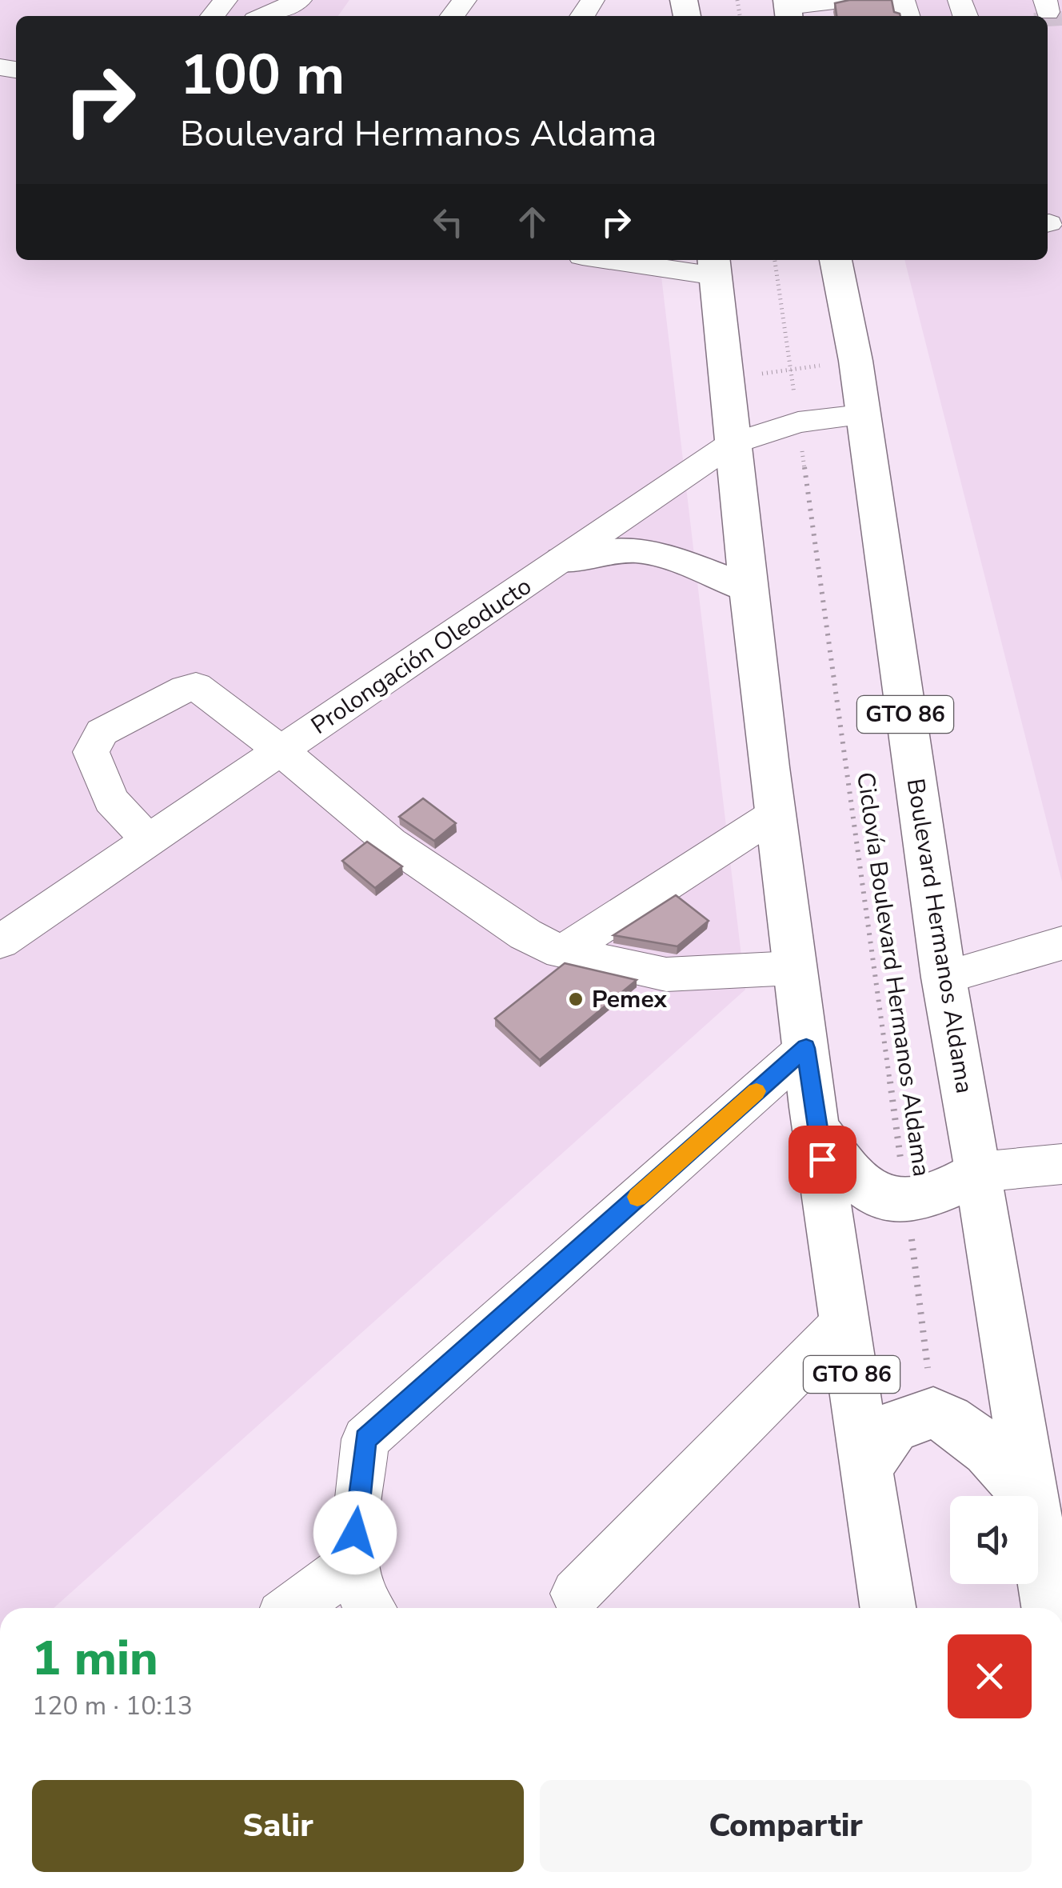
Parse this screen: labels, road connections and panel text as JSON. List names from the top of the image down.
{
  "streets": {
    "main road": ["GTO 86", "Boulevard Hermanos Aldama"],
    "street": ["Prolongación Oleoducto"],
    "path": ["Ciclovía Boulevard Hermanos Aldama"]
  },
  "crossings": [
    ["Prolongación Oleoducto", "GTO 86"],
    ["Prolongación Oleoducto", "Boulevard Hermanos Aldama"],
    ["Prolongación Oleoducto", "Ciclovía Boulevard Hermanos Aldama"]
  ],
  "places": ["Pemex"],
  "page": {
    "turn": ["100 m", "Boulevard Hermanos Aldama"],
    "heading": ["1 min", "120 m · 10:13"],
    "buttons": ["Salir", "Compartir"]
  }
}
